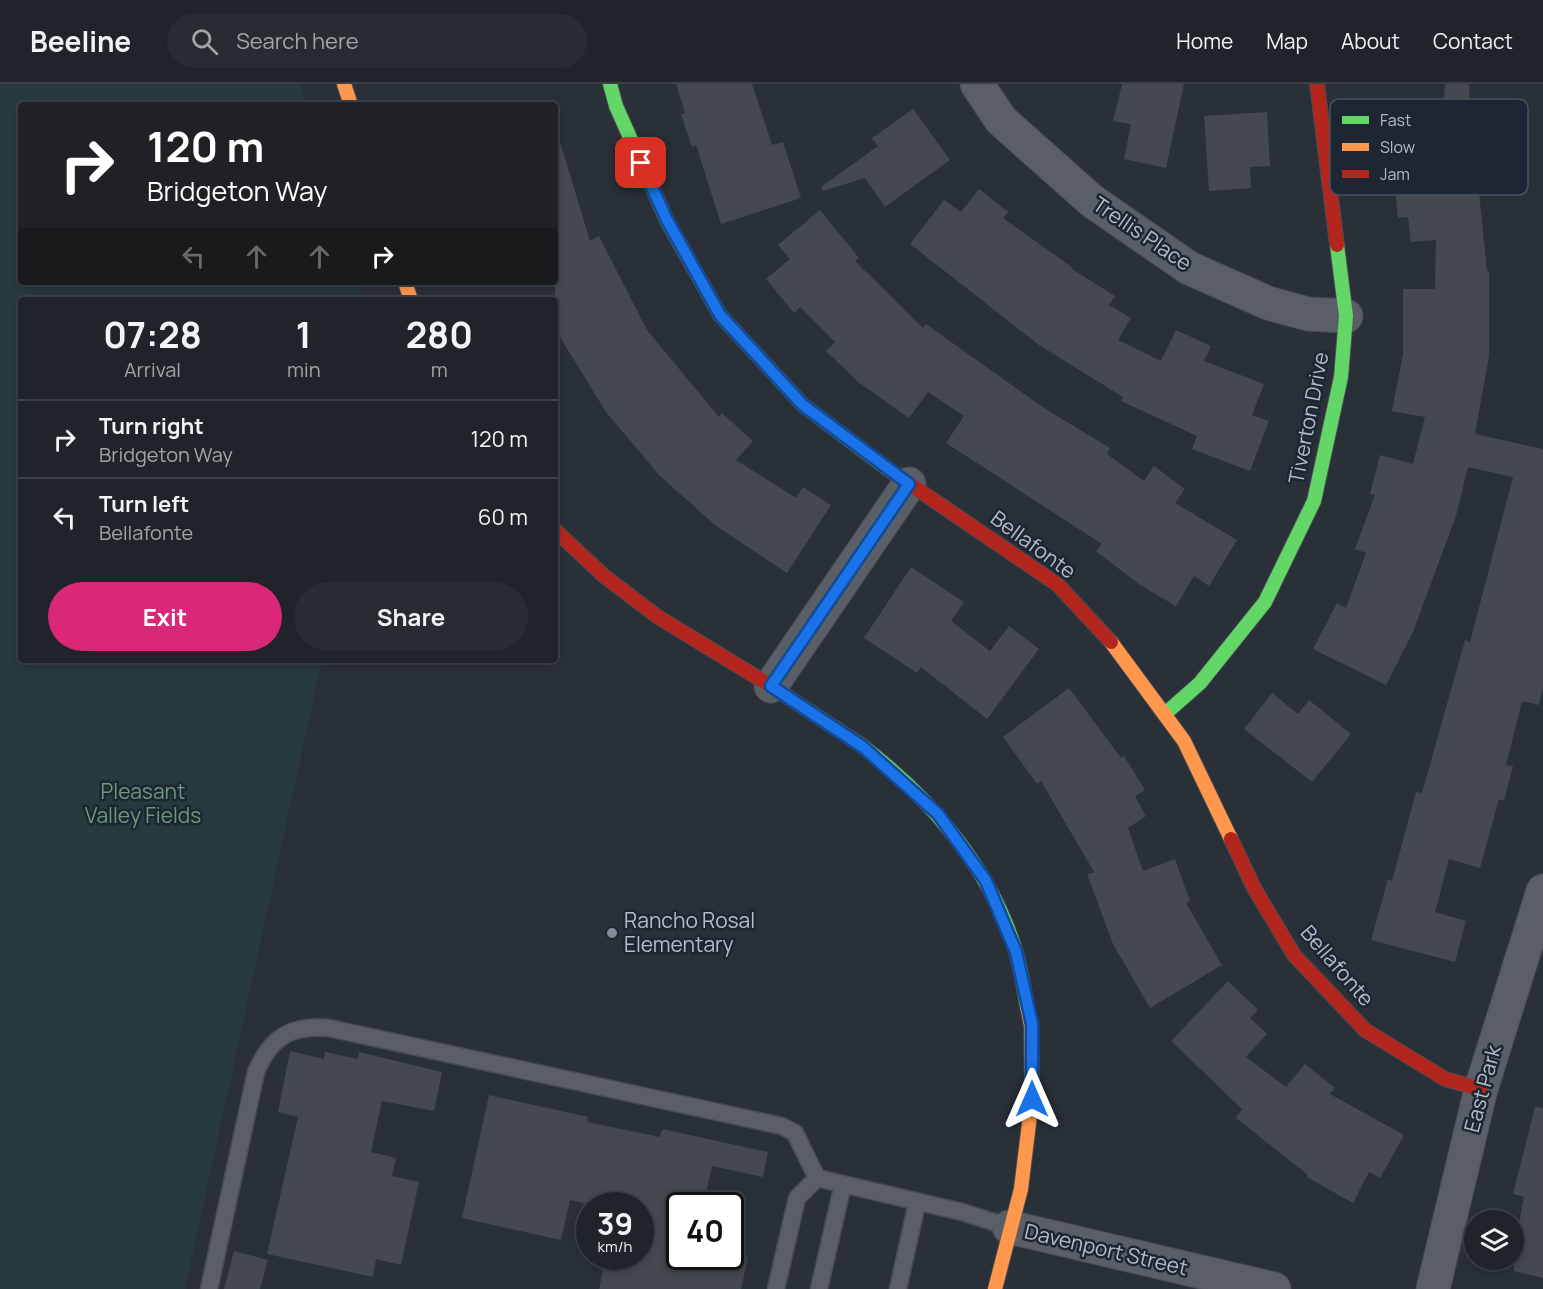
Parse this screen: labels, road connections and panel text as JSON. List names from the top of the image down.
{
  "streets": {
    "street": [
      "Trellis Place",
      "Tiverton Drive",
      "Bellafonte",
      "East Park",
      "Davenport Street"
    ]
  },
  "crossings": [
    ["Trellis Place", "Tiverton Drive"],
    ["Tiverton Drive", "Bellafonte"],
    ["Bellafonte", "East Park"]
  ],
  "parks": ["Pleasant Valley Fields"],
  "places": ["Rancho Rosal Elementary"],
  "legend": ["Fast", "Slow", "Jam"],
  "page": {
    "header": "Beeline",
    "search": "Search here",
    "nav": [
      "Home",
      "Map",
      "About",
      "Contact"
    ],
    "turn": ["120 m", "Bridgeton Way"],
    "eta": [
      "07:28",
      "Arrival",
      "1",
      "min",
      "280",
      "m"
    ],
    "list": [
      {
        "name": "Turn right",
        "note": "Bridgeton Way",
        "value": "120 m"
      },
      {
        "name": "Turn left",
        "note": "Bellafonte",
        "value": "60 m"
      }
    ],
    "buttons": ["Exit", "Share"],
    "speed": "39 km/h",
    "limit": "40"
  }
}
